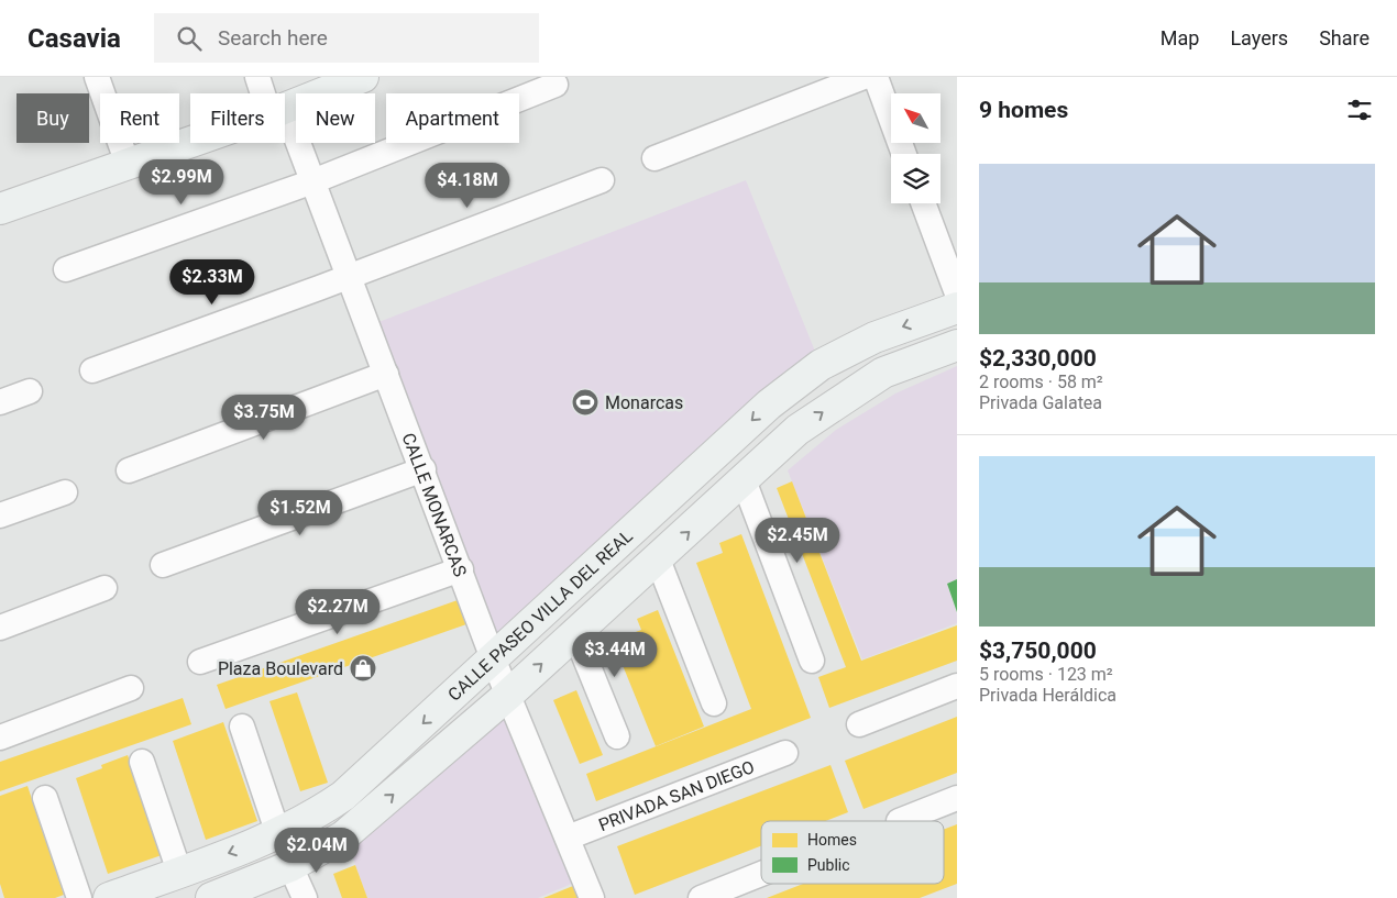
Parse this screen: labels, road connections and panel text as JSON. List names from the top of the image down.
{
  "streets": {
    "street": ["CALLE MONARCAS", "CALLE PASEO VILLA DEL REAL", "PRIVADA SAN DIEGO"]
  },
  "crossings": [
    ["CALLE MONARCAS", "CALLE PASEO VILLA DEL REAL"],
    ["CALLE MONARCAS", "PRIVADA SAN DIEGO"]
  ],
  "places": {
    "sports": ["Monarcas"],
    "shop": ["Plaza Boulevard"]
  },
  "legend": ["Homes", "Public"],
  "north": "top left",
  "page": {
    "header": "Casavia",
    "search": "Search here",
    "nav": ["Map", "Layers", "Share"],
    "heading": "9 homes",
    "chip": [
      "Buy",
      "Rent",
      "Filters",
      "New",
      "Apartment"
    ],
    "list": [
      {
        "name": "$2,330,000",
        "note": "2 rooms · 58 m² · Privada Galatea"
      },
      {
        "name": "$3,750,000",
        "note": "5 rooms · 123 m² · Privada Heráldica"
      }
    ],
    "price": [
      "$2.99M",
      "$4.18M",
      "$2.33M",
      "$3.75M",
      "$1.52M",
      "$2.45M",
      "$2.27M",
      "$3.44M",
      "$2.04M"
    ]
  }
}
